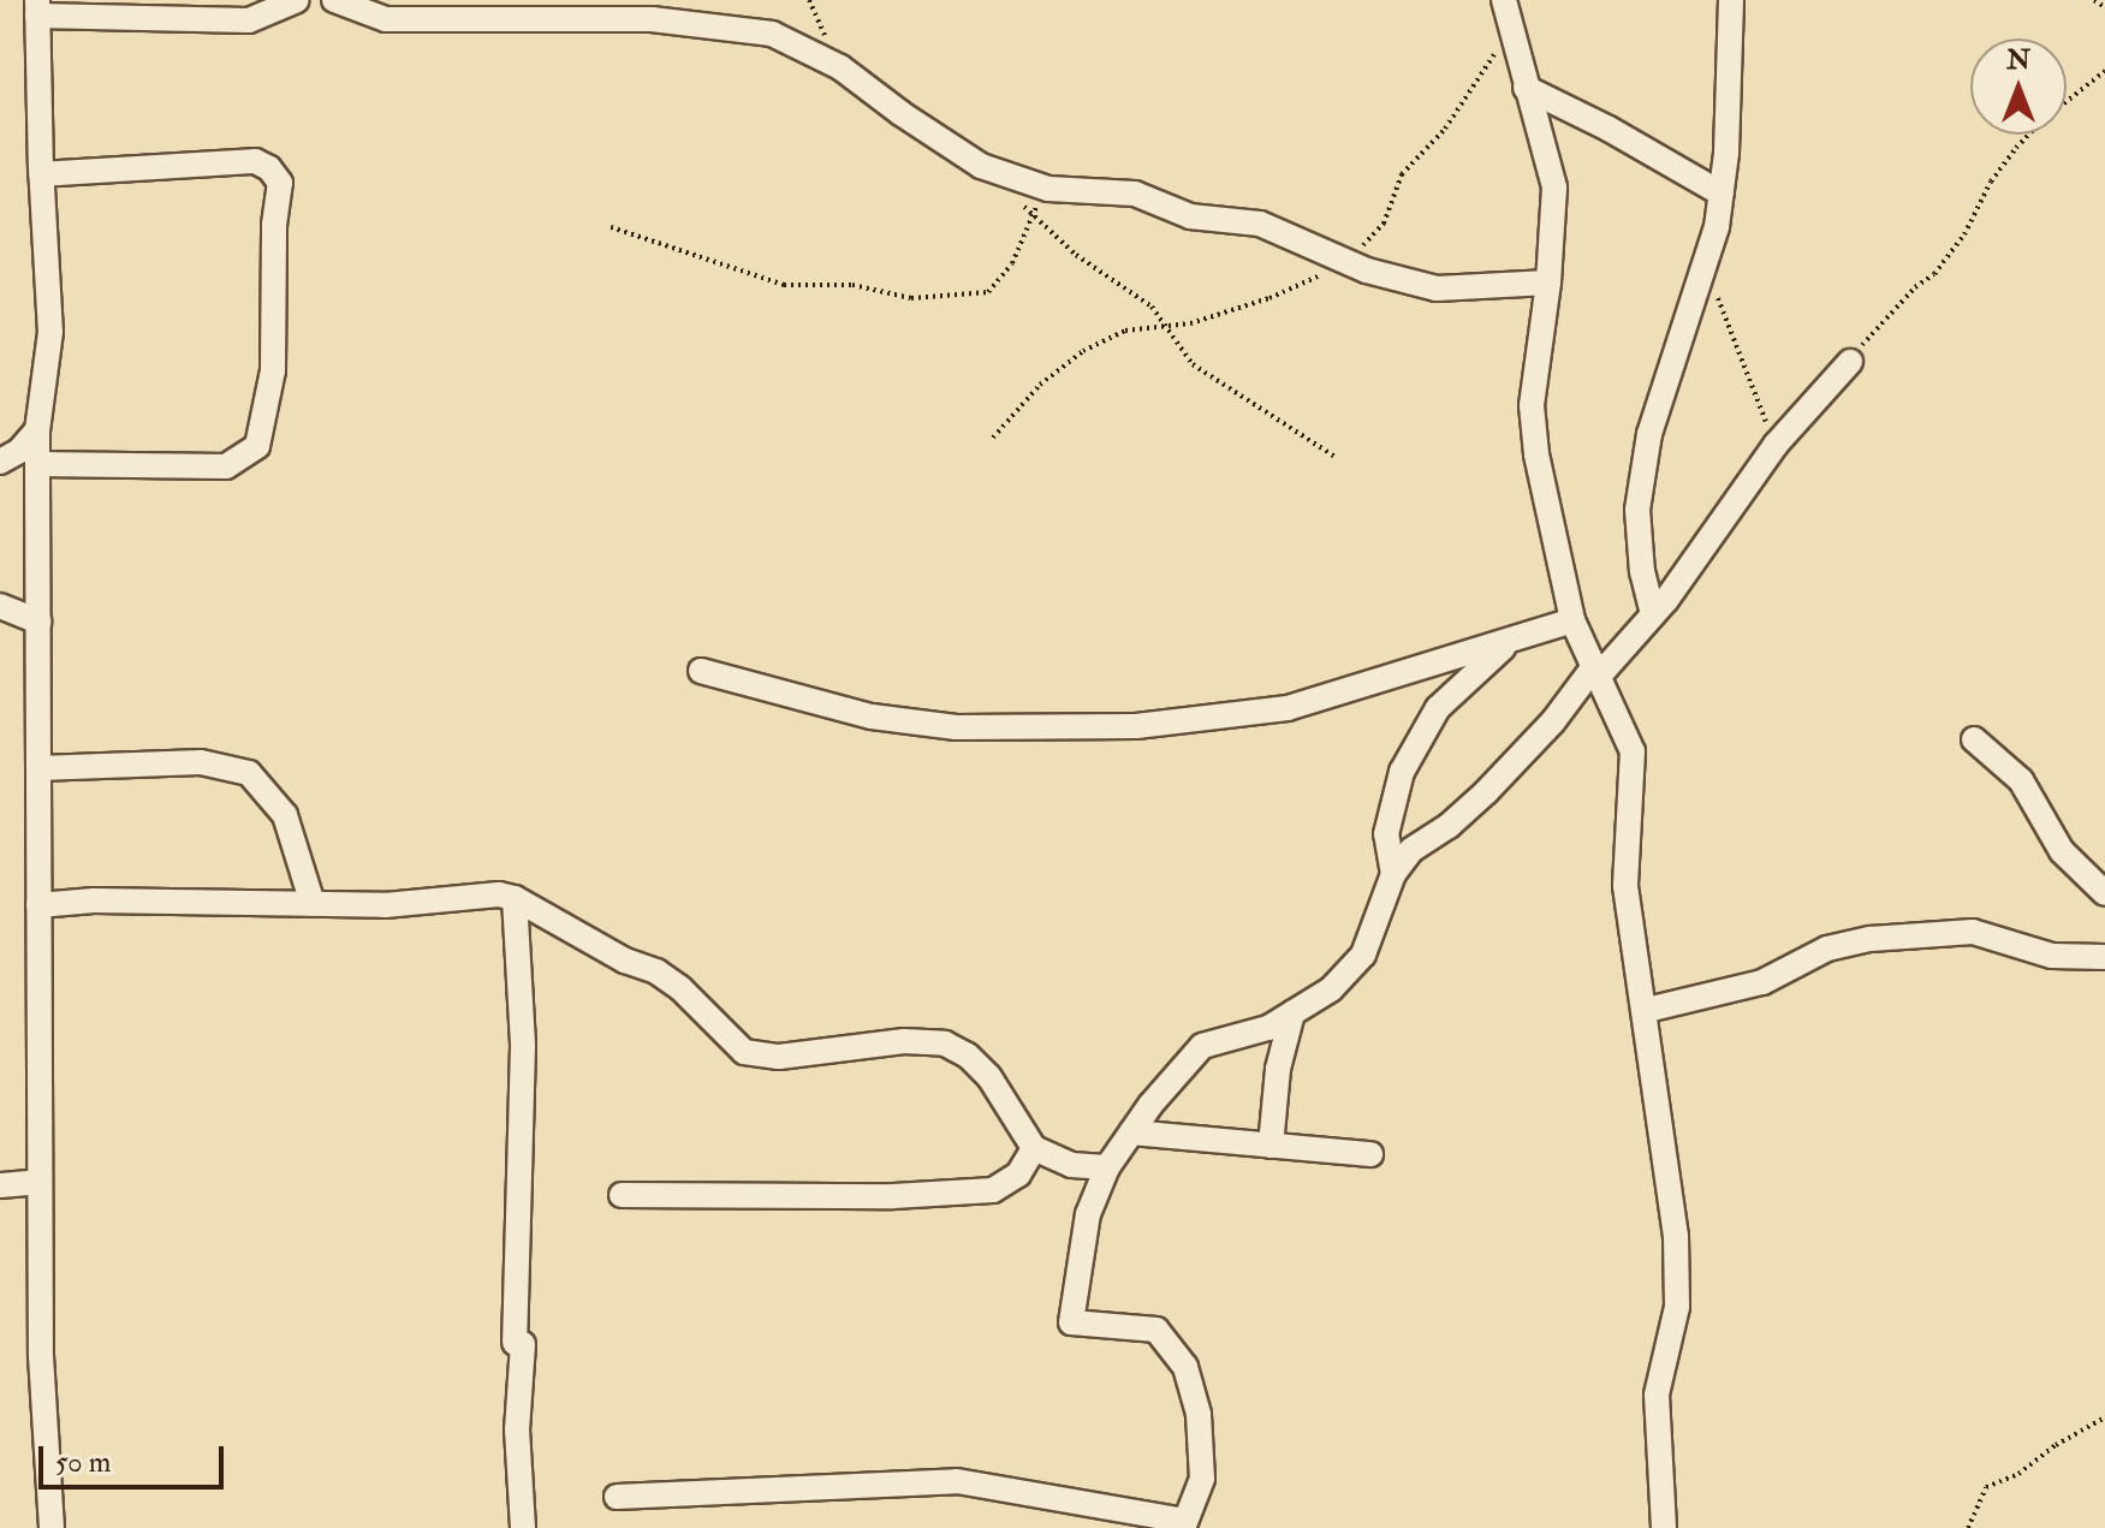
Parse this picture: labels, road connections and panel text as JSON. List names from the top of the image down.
{
  "scale_bar": "50 m",
  "north": "top"
}
